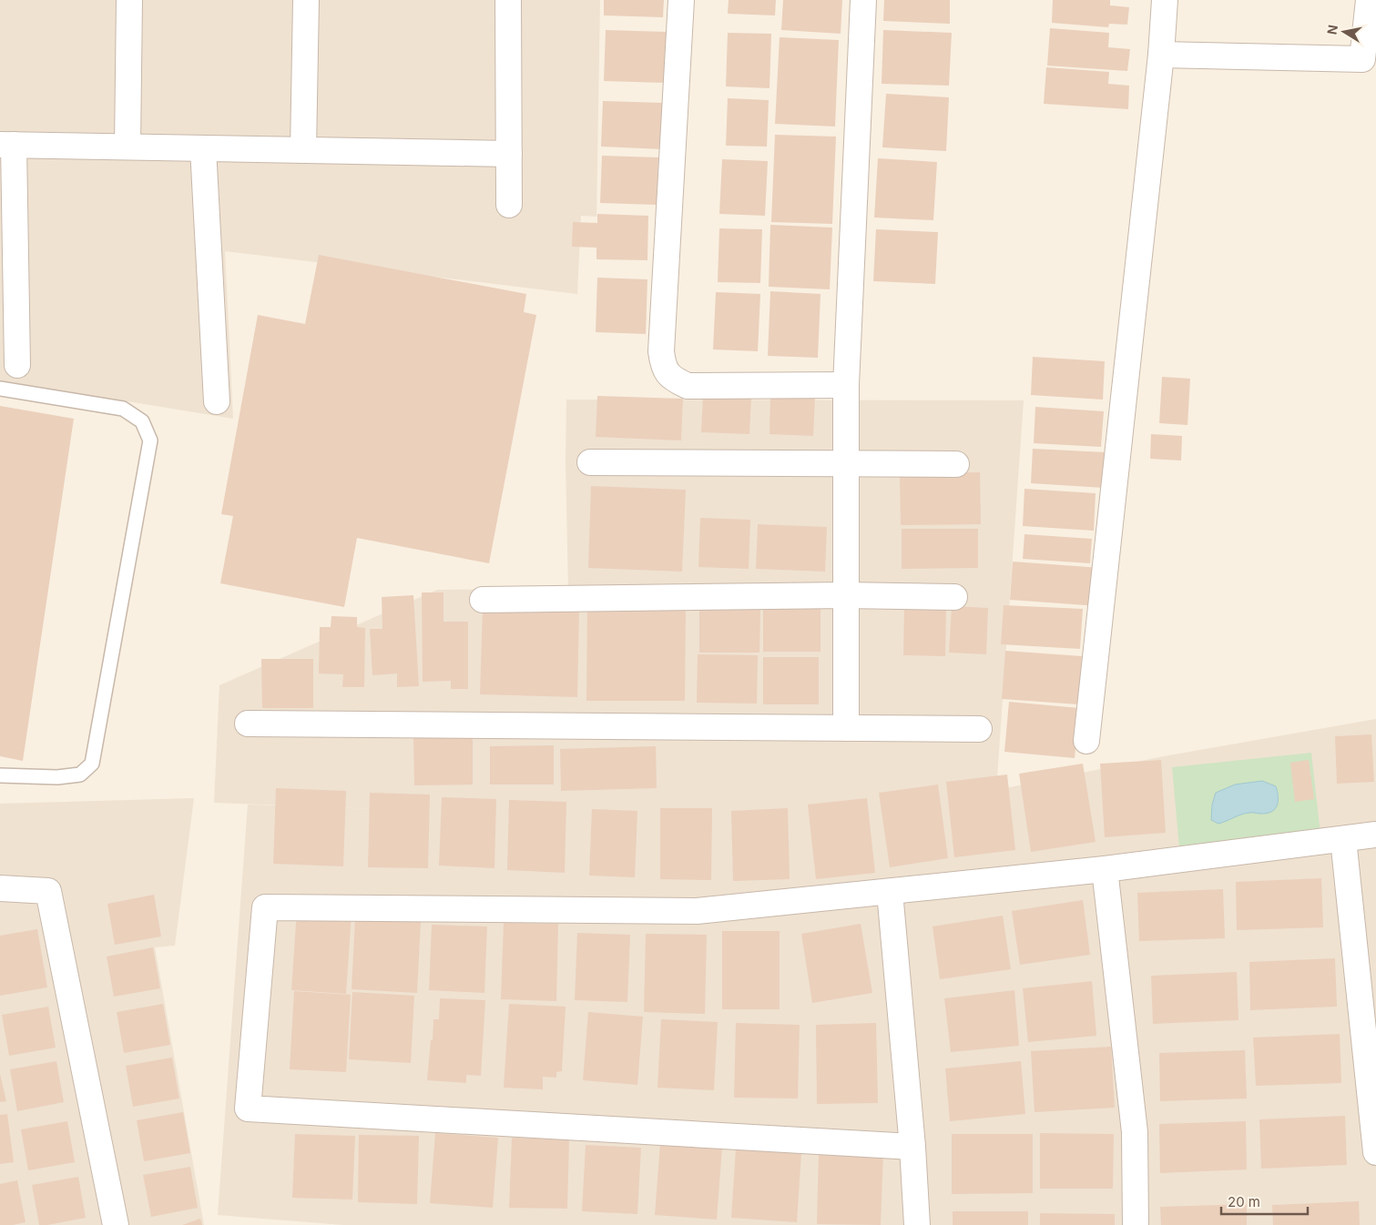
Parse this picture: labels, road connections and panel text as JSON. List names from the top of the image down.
{
  "scale_bar": "20 m",
  "north": "left"
}
